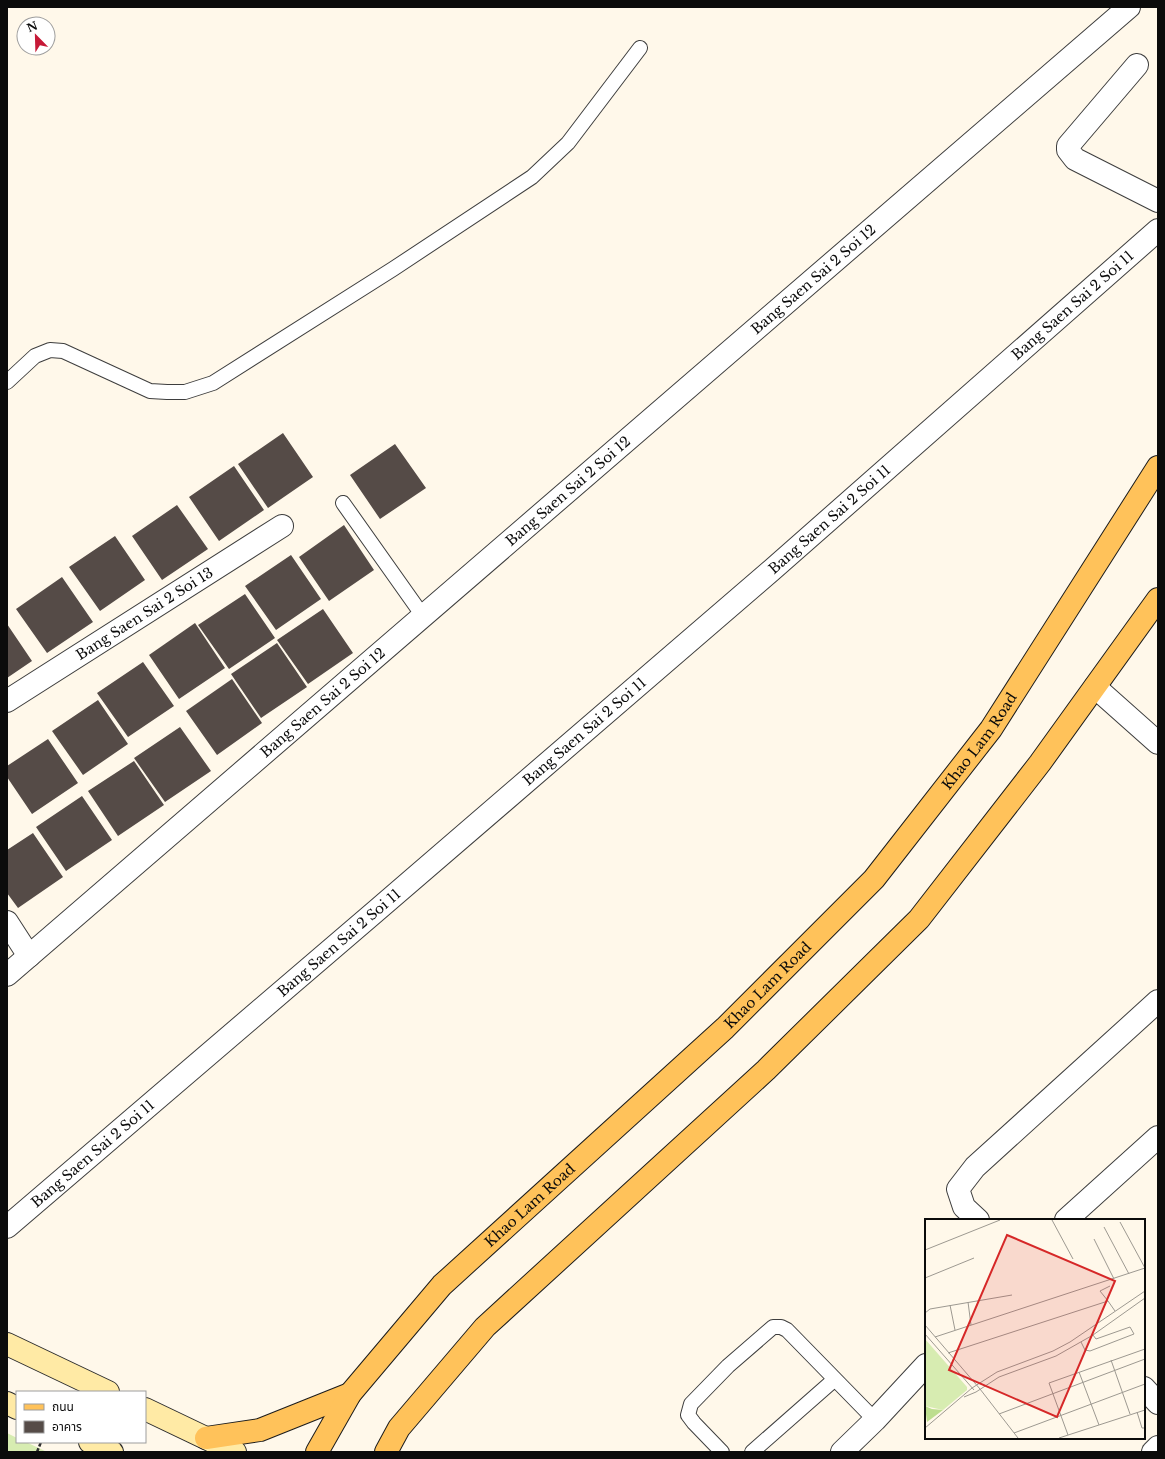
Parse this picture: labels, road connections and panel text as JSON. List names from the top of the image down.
{
  "streets": {
    "main road": ["Khao Lam Road"],
    "street": ["Bang Saen Sai 2 Soi 12", "Bang Saen Sai 2 Soi 11", "Bang Saen Sai 2 Soi 13"]
  },
  "legend": ["ถนน", "อาคาร"],
  "north": "top left"
}
